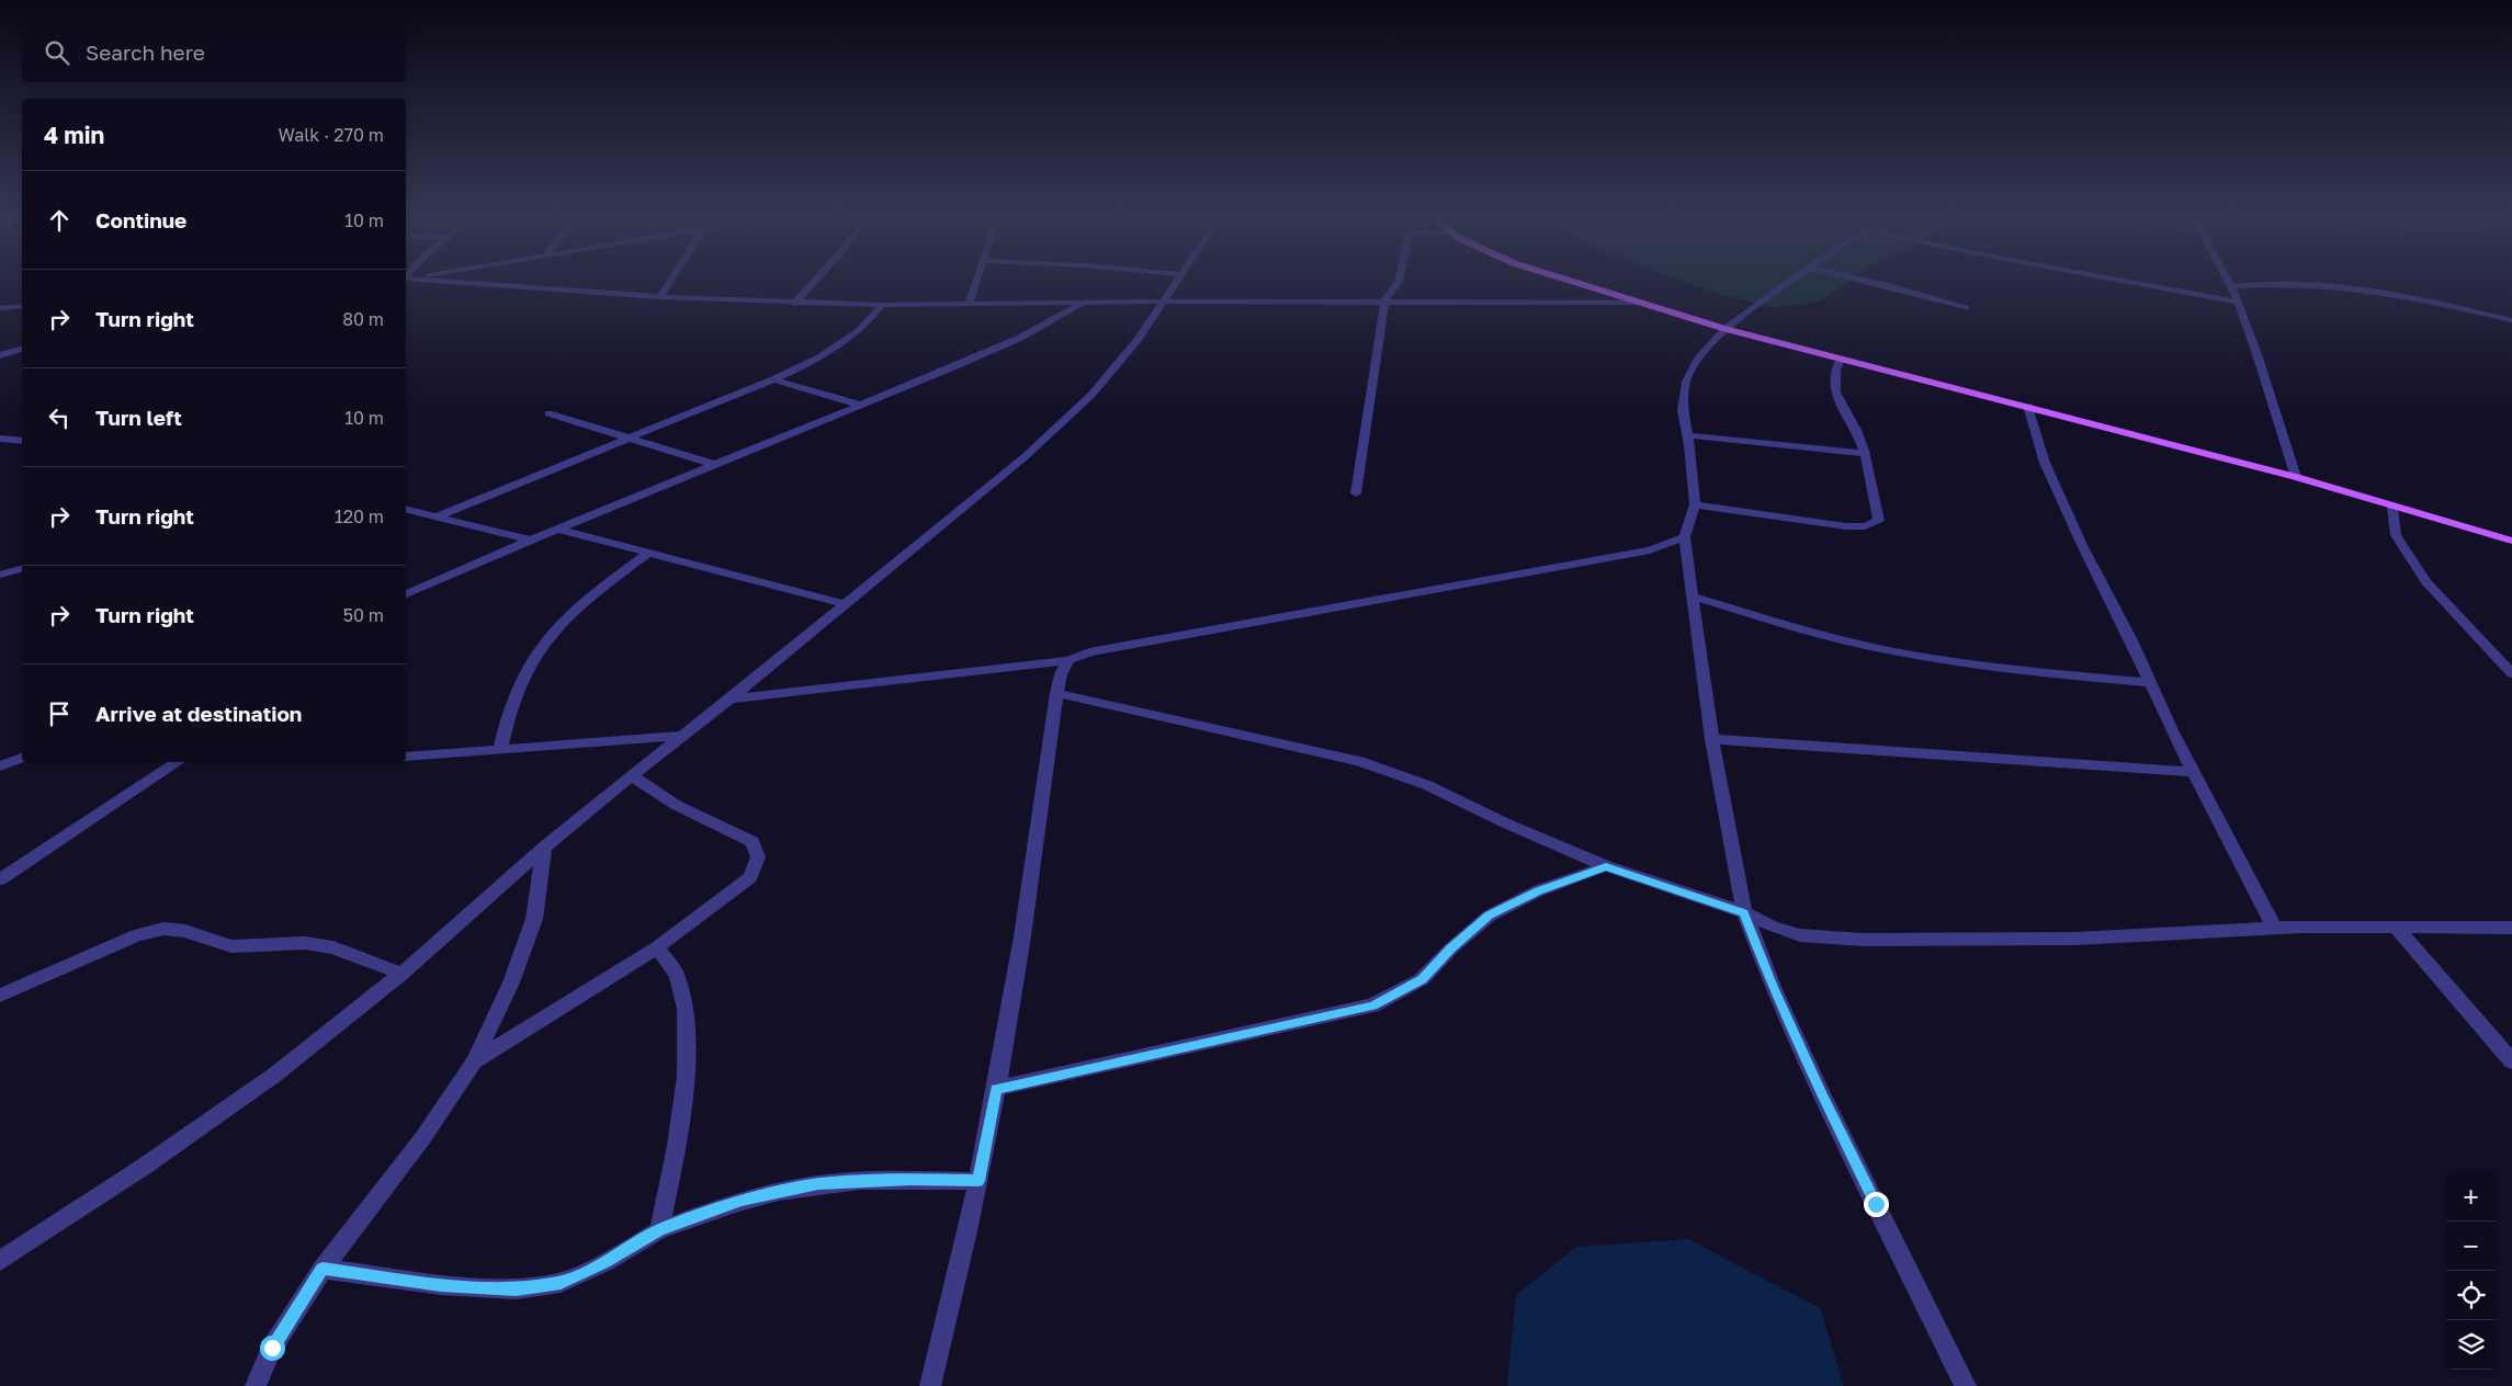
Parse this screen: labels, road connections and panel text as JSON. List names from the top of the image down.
{
  "page": {
    "search": "Search here",
    "heading": ["4 min", "Walk · 270 m"],
    "list": [
      ["Continue", "10 m"],
      ["Turn right", "80 m"],
      ["Turn left", "10 m"],
      ["Turn right", "120 m"],
      ["Turn right", "50 m"],
      "Arrive at destination"
    ],
    "map_buttons": ["+", "−"]
  }
}
